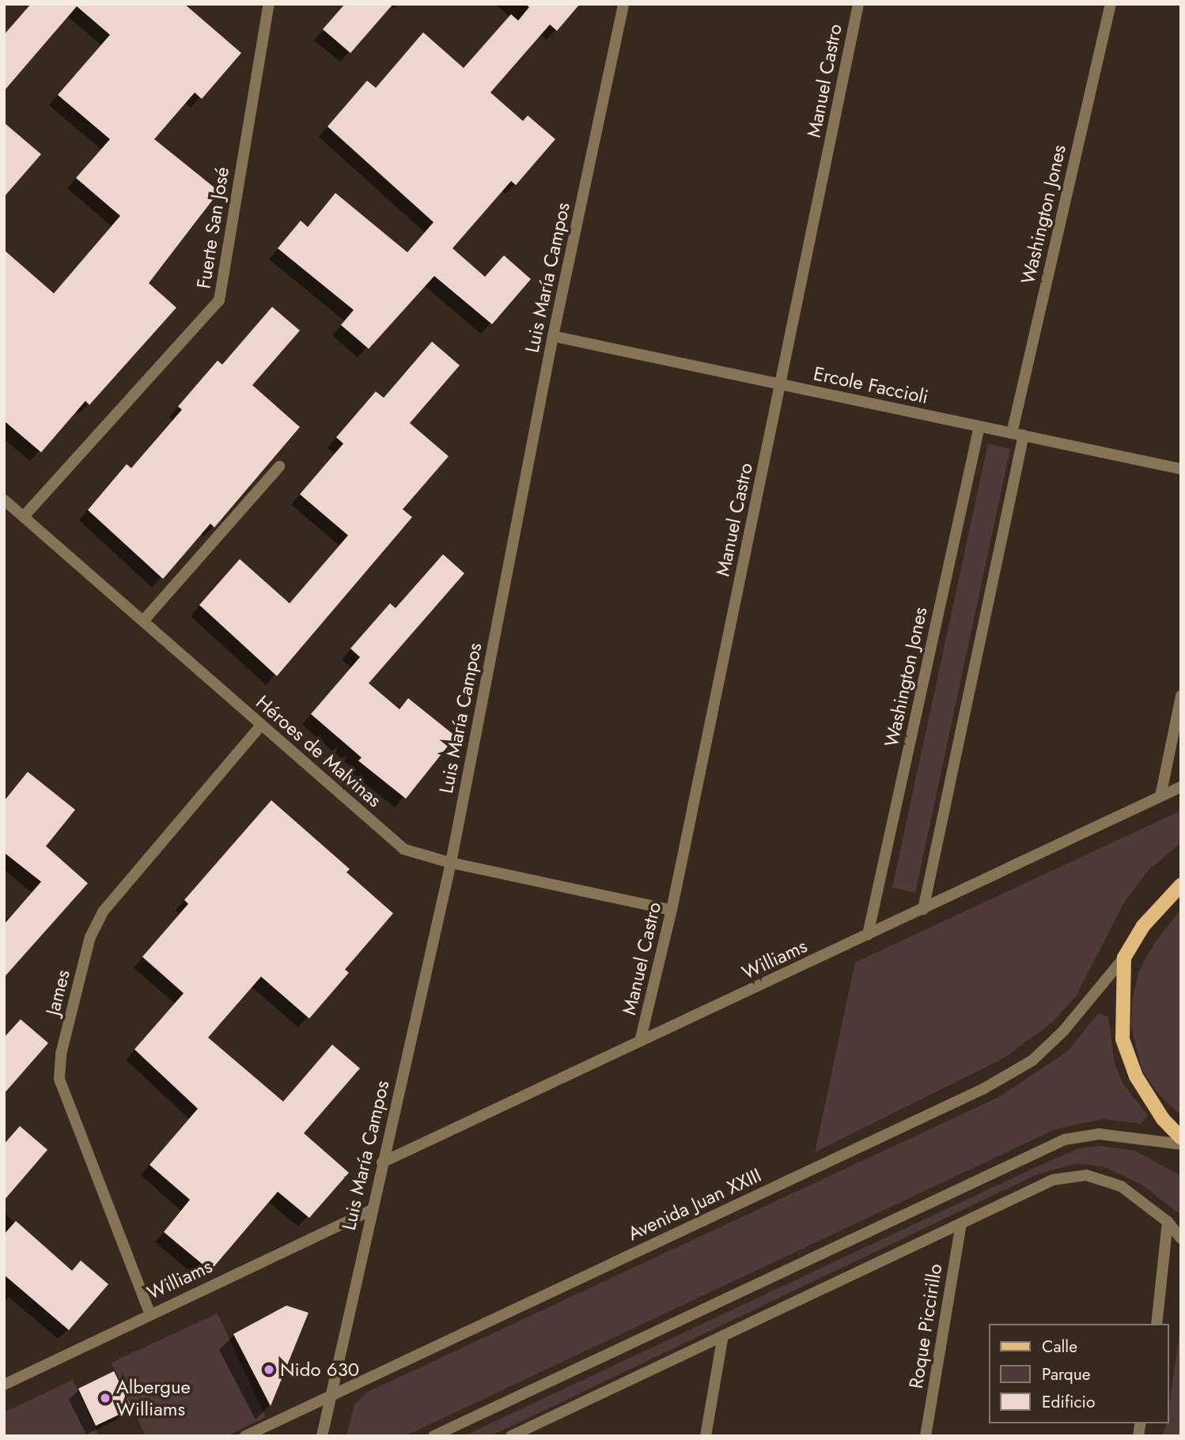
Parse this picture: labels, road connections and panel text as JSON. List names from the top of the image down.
{
  "streets": {
    "street": [
      "Manuel Castro",
      "Washington Jones",
      "Fuerte San José",
      "Luis María Campos",
      "Ercole Faccioli",
      "Héroes de Malvinas",
      "Williams",
      "James",
      "Avenida Juan XXIII",
      "Roque Piccirillo"
    ]
  },
  "crossings": [
    ["Manuel Castro", "Ercole Faccioli"],
    ["Manuel Castro", "Héroes de Malvinas"],
    ["Manuel Castro", "Williams"],
    ["Washington Jones", "Ercole Faccioli"],
    ["Washington Jones", "Williams"],
    ["Fuerte San José", "Héroes de Malvinas"],
    ["Luis María Campos", "Ercole Faccioli"],
    ["Luis María Campos", "Héroes de Malvinas"],
    ["Luis María Campos", "Williams"],
    ["Luis María Campos", "Avenida Juan XXIII"],
    ["Héroes de Malvinas", "James"],
    ["Williams", "James"]
  ],
  "places": ["Nido 630", "Albergue Williams"],
  "legend": ["Calle", "Parque", "Edificio"]
}
